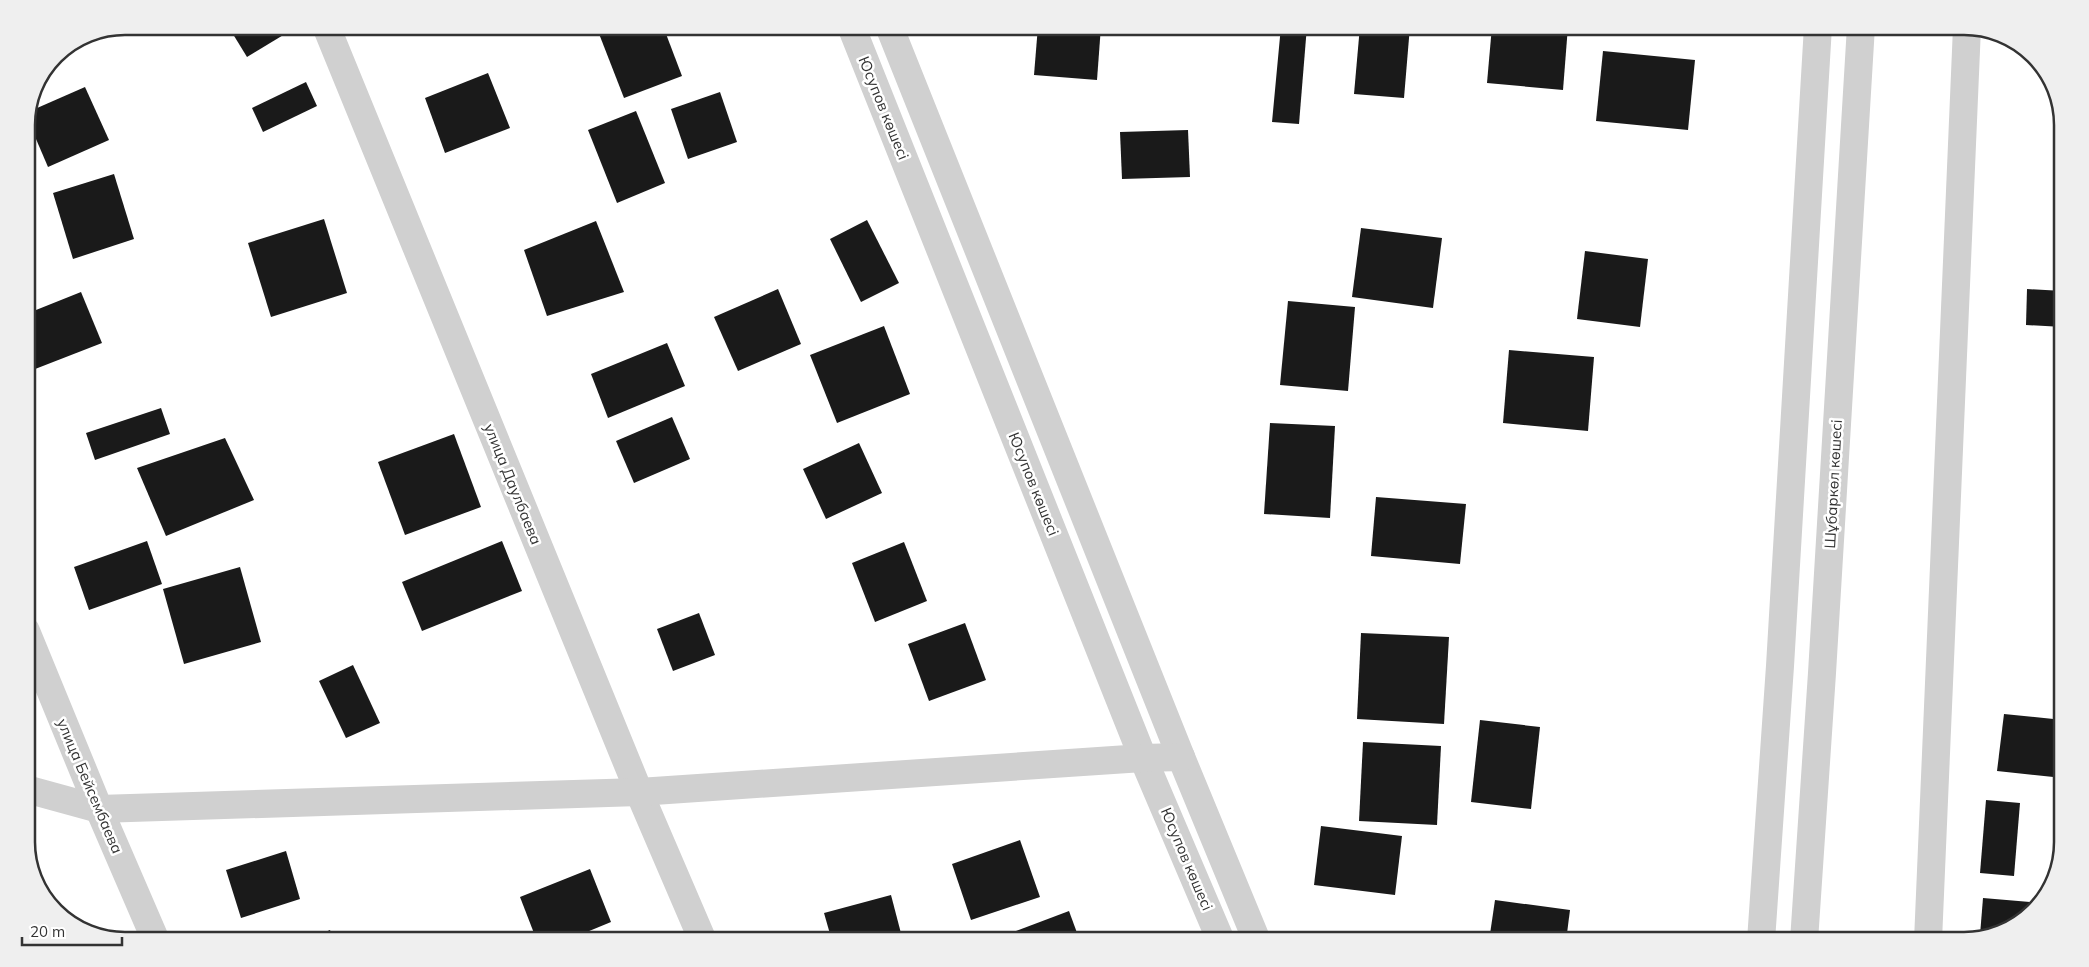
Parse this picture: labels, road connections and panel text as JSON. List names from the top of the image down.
{
  "streets": {
    "street": [
      "Юсупов көшесі",
      "улица Даулбаева",
      "Шұбаркөл көшесі",
      "улица Бейсембаева"
    ]
  },
  "scale_bar": "20 m"
}
